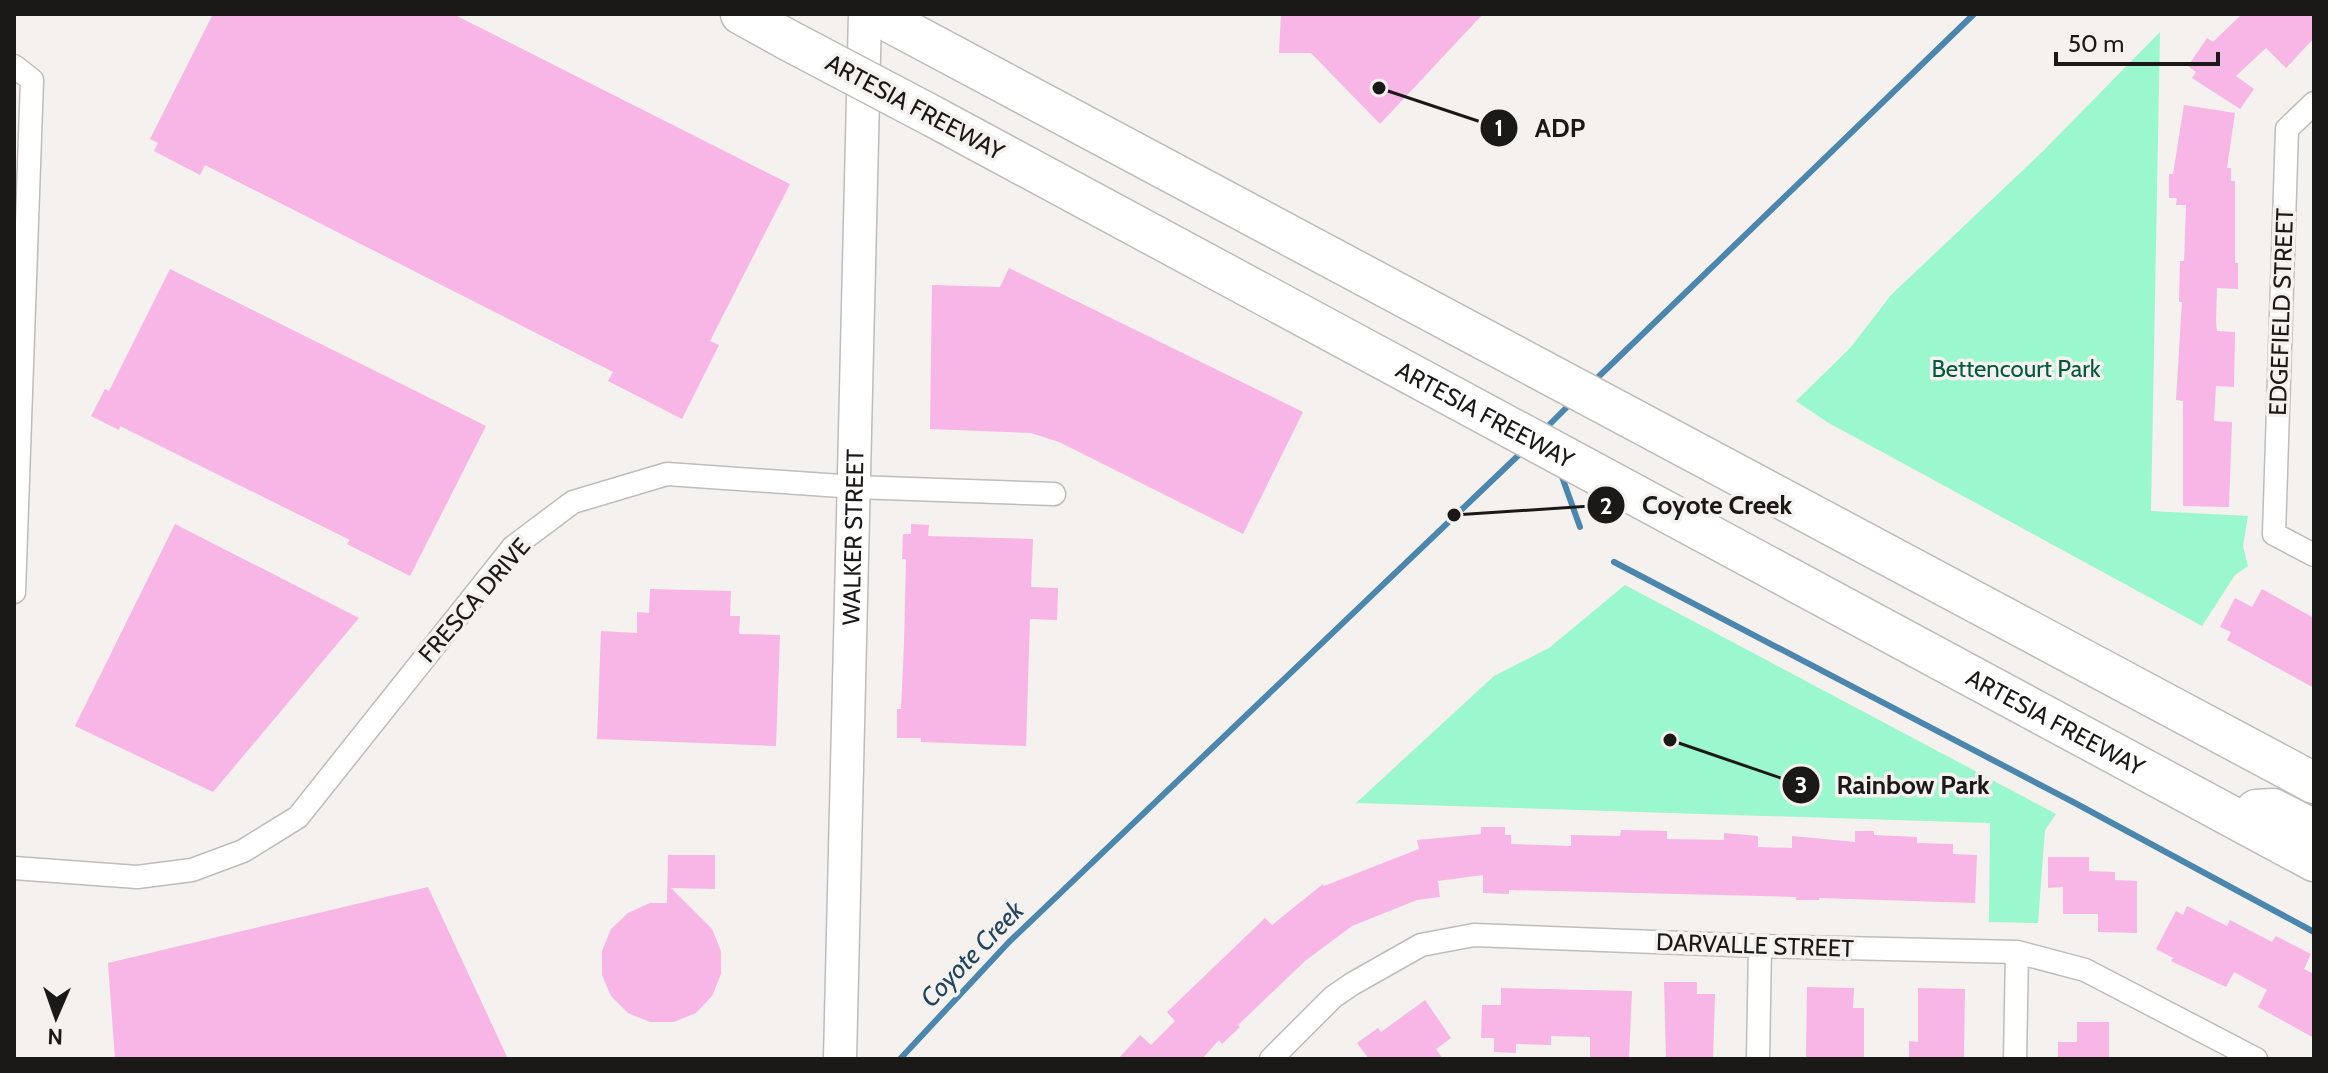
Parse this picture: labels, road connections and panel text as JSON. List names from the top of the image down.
{
  "streets": {
    "highway": ["ARTESIA FREEWAY"],
    "main road": ["WALKER STREET"],
    "street": ["EDGEFIELD STREET", "FRESCA DRIVE", "DARVALLE STREET"]
  },
  "crossings": [
    ["WALKER STREET", "FRESCA DRIVE"]
  ],
  "water": ["Coyote Creek"],
  "parks": ["Bettencourt Park"],
  "places": ["ADP", "Coyote Creek", "Rainbow Park"],
  "scale_bar": "50 m",
  "north": "bottom"
}
